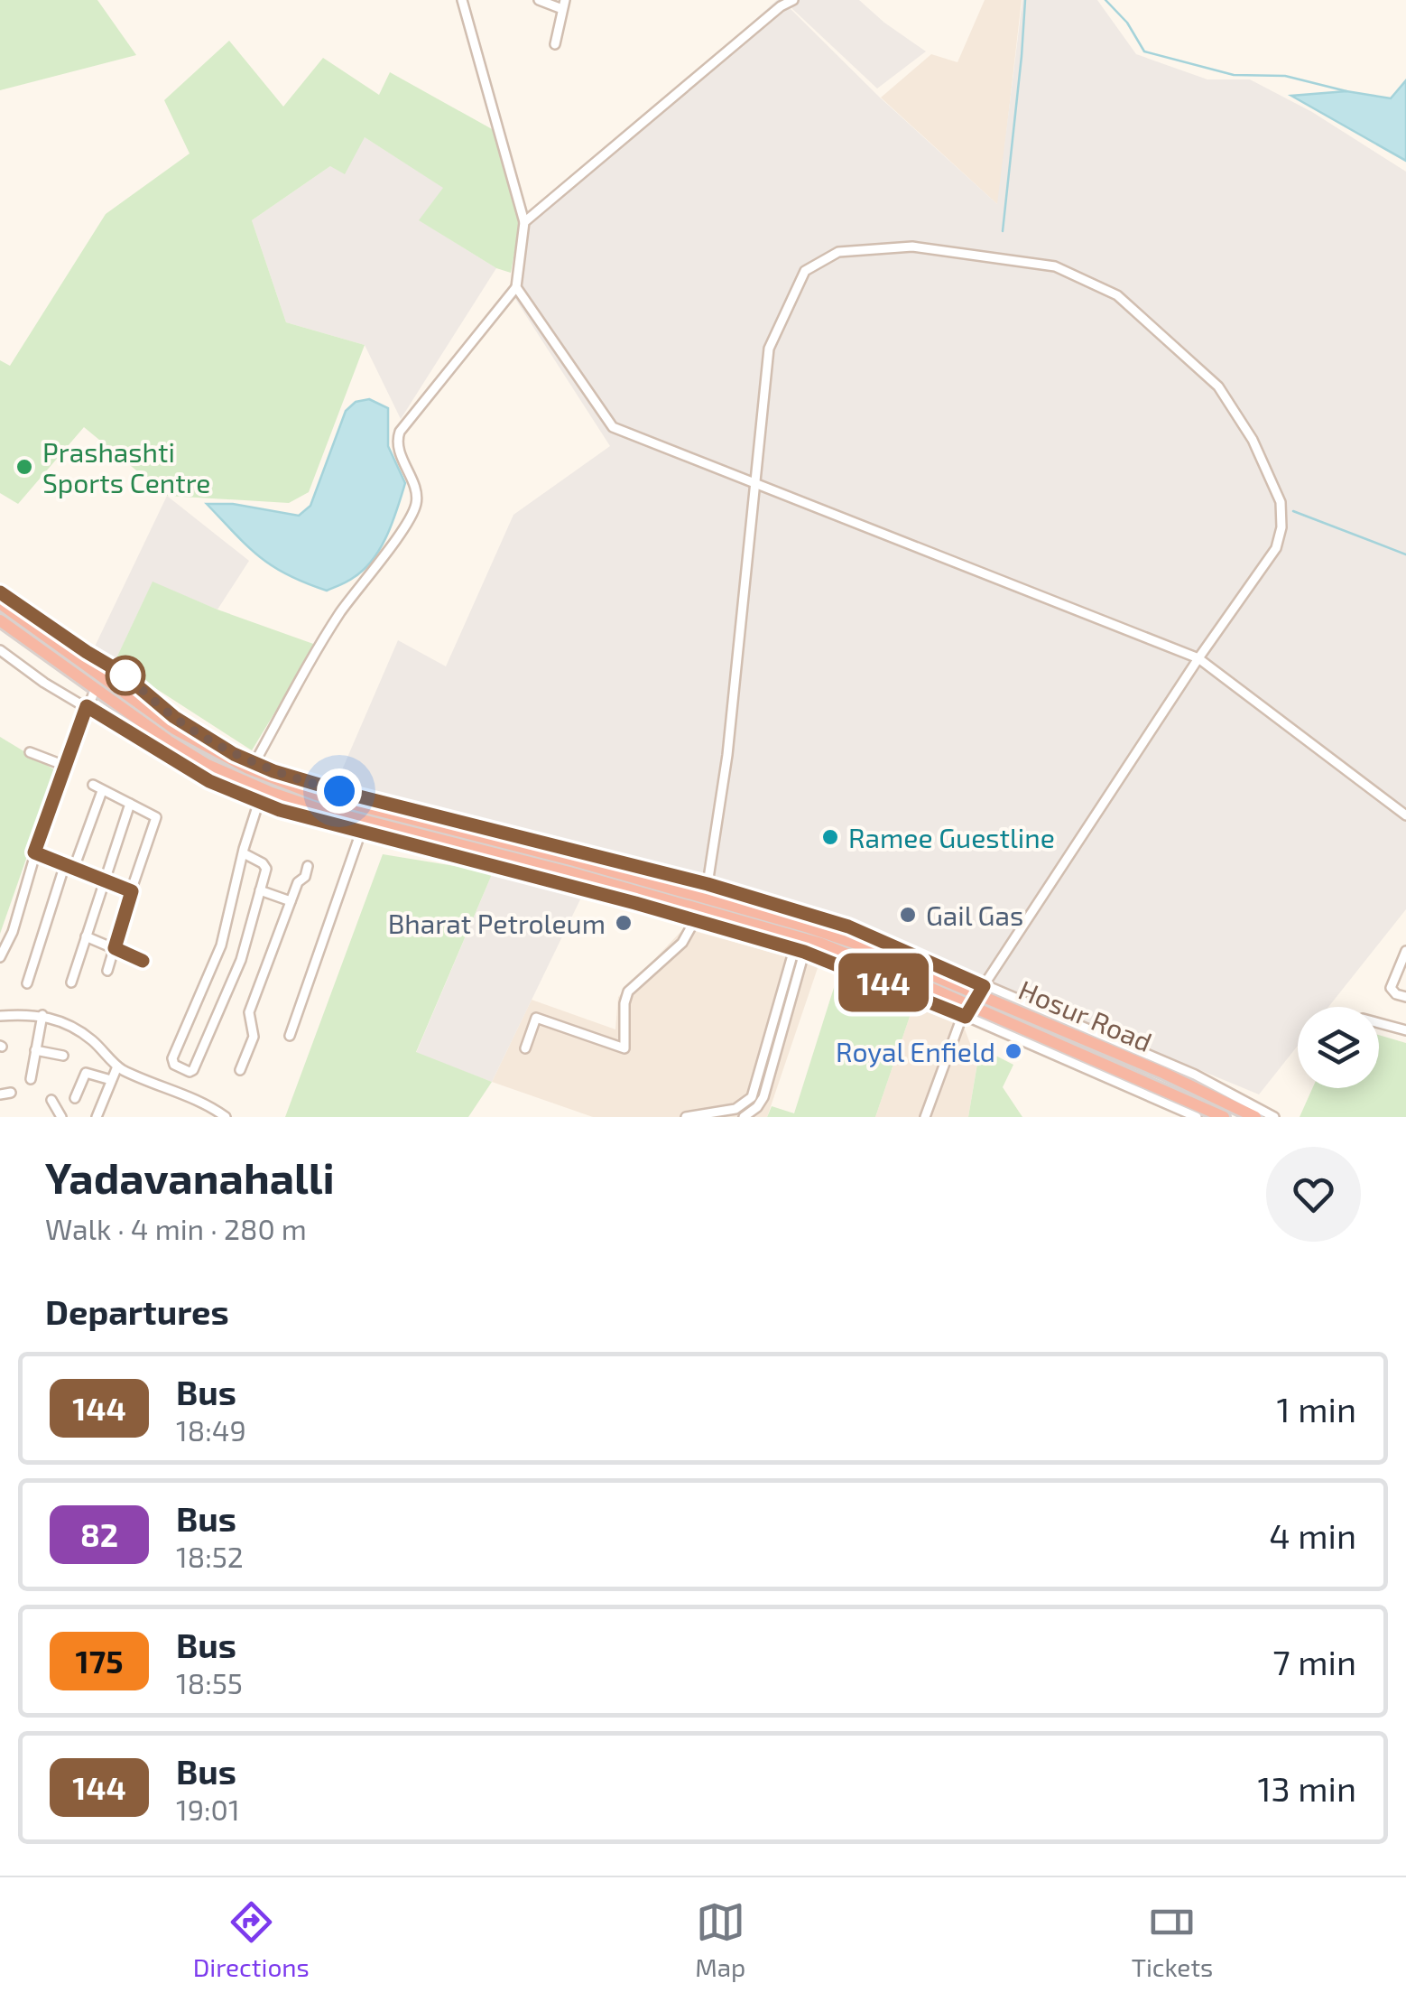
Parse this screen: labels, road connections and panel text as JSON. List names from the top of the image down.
{
  "streets": {
    "highway": ["Hosur Road"]
  },
  "places": [
    "Prashashti Sports Centre",
    "Ramee Guestline",
    "Gail Gas",
    "Bharat Petroleum",
    "Royal Enfield"
  ],
  "lines": ["bus line 144"],
  "page": {
    "on_map": "144",
    "heading": [
      ["Yadavanahalli", "Walk · 4 min · 280 m"],
      "Departures"
    ],
    "list": [
      {
        "mark": "144",
        "name": "Bus",
        "note": "18:49",
        "value": "1 min"
      },
      {
        "mark": "82",
        "name": "Bus",
        "note": "18:52",
        "value": "4 min"
      },
      {
        "mark": "175",
        "name": "Bus",
        "note": "18:55",
        "value": "7 min"
      },
      {
        "mark": "144",
        "name": "Bus",
        "note": "19:01",
        "value": "13 min"
      }
    ],
    "tabs": ["Directions", "Map", "Tickets"]
  }
}
